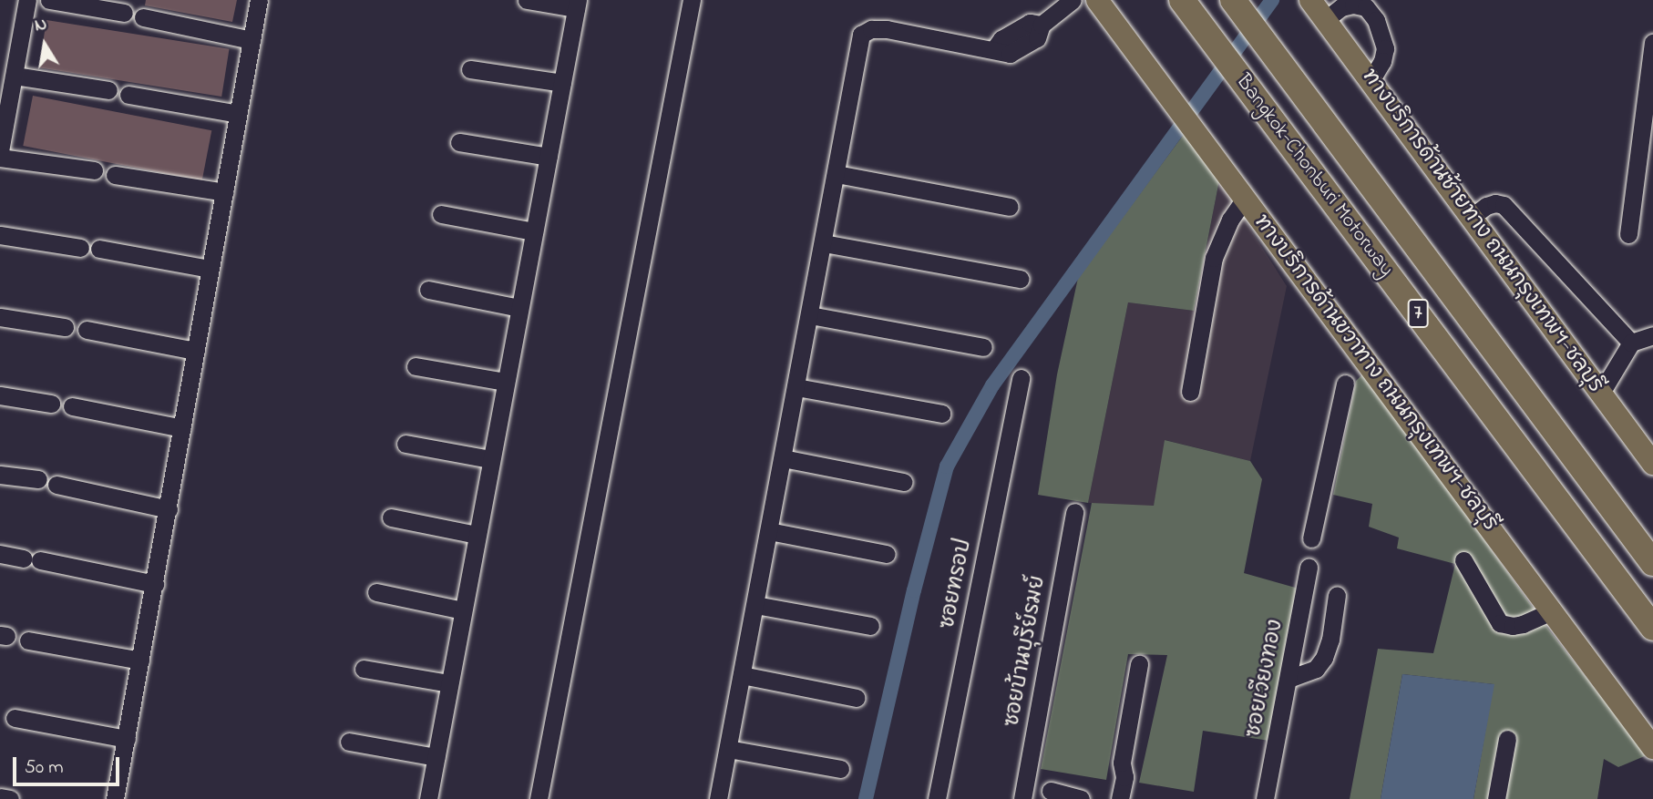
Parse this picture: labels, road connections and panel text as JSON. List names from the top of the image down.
{
  "streets": {
    "highway": ["Bangkok-Chonburi Motorway", "7"],
    "main road": ["ทางบริการด้านซ้ายทาง ถนนกรุงเทพฯ-ชลบุรี", "ทางบริการด้านขวาทาง ถนนกรุงเทพฯ-ชลบุรี"],
    "street": ["ซอยทรอป", "ซอยบ้านบุรีย์รมย์", "ซอยเวียงทอง"]
  },
  "scale_bar": "50 m",
  "north": "top"
}
